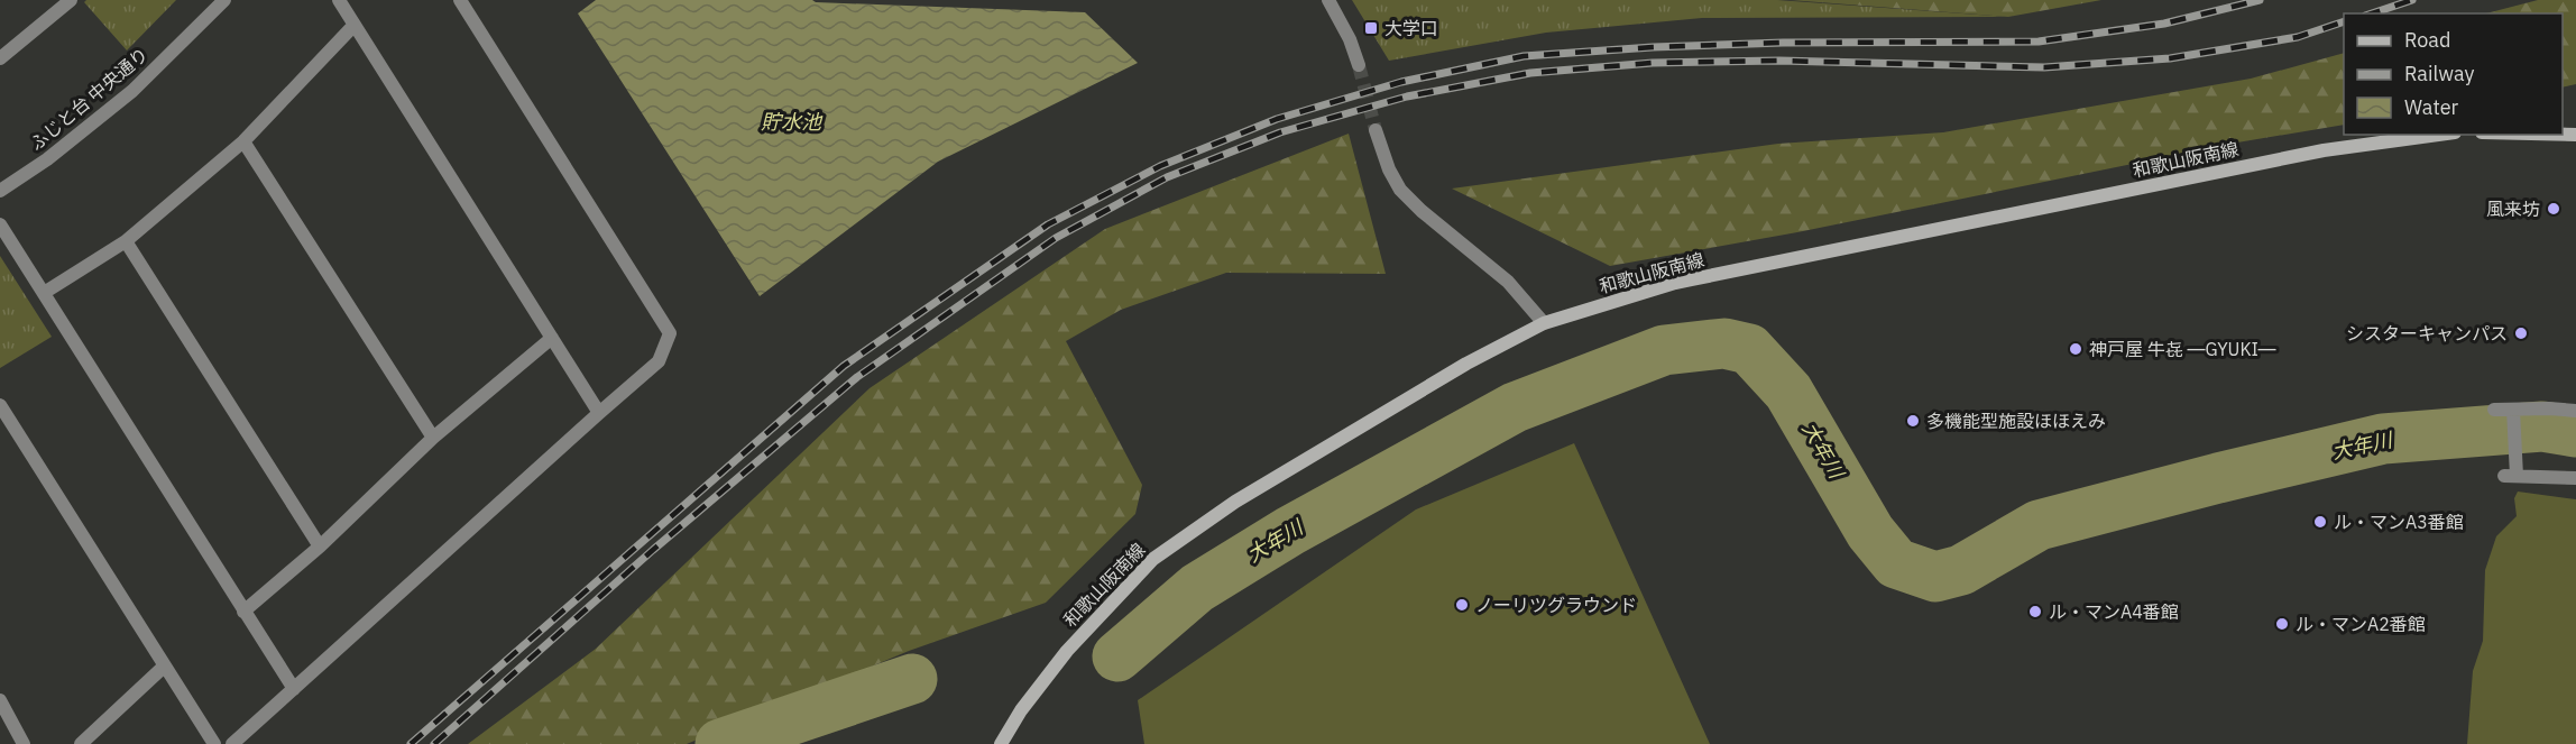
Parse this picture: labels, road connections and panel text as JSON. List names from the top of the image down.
{
  "streets": {
    "main road": ["和歌山阪南線"],
    "street": ["ふじと台 中央通り"]
  },
  "water": ["貯水池", "大年川"],
  "places": {
    "transit": ["大学口"],
    "other": [
      "風来坊",
      "シスターキャンパス",
      "神戸屋 牛㐂 ―GYUKI―",
      "多機能型施設ほほえみ",
      "ル・マンA3番館",
      "ノーリツグラウンド",
      "ル・マンA4番館",
      "ル・マンA2番館"
    ]
  },
  "legend": ["Road", "Railway", "Water"]
}
